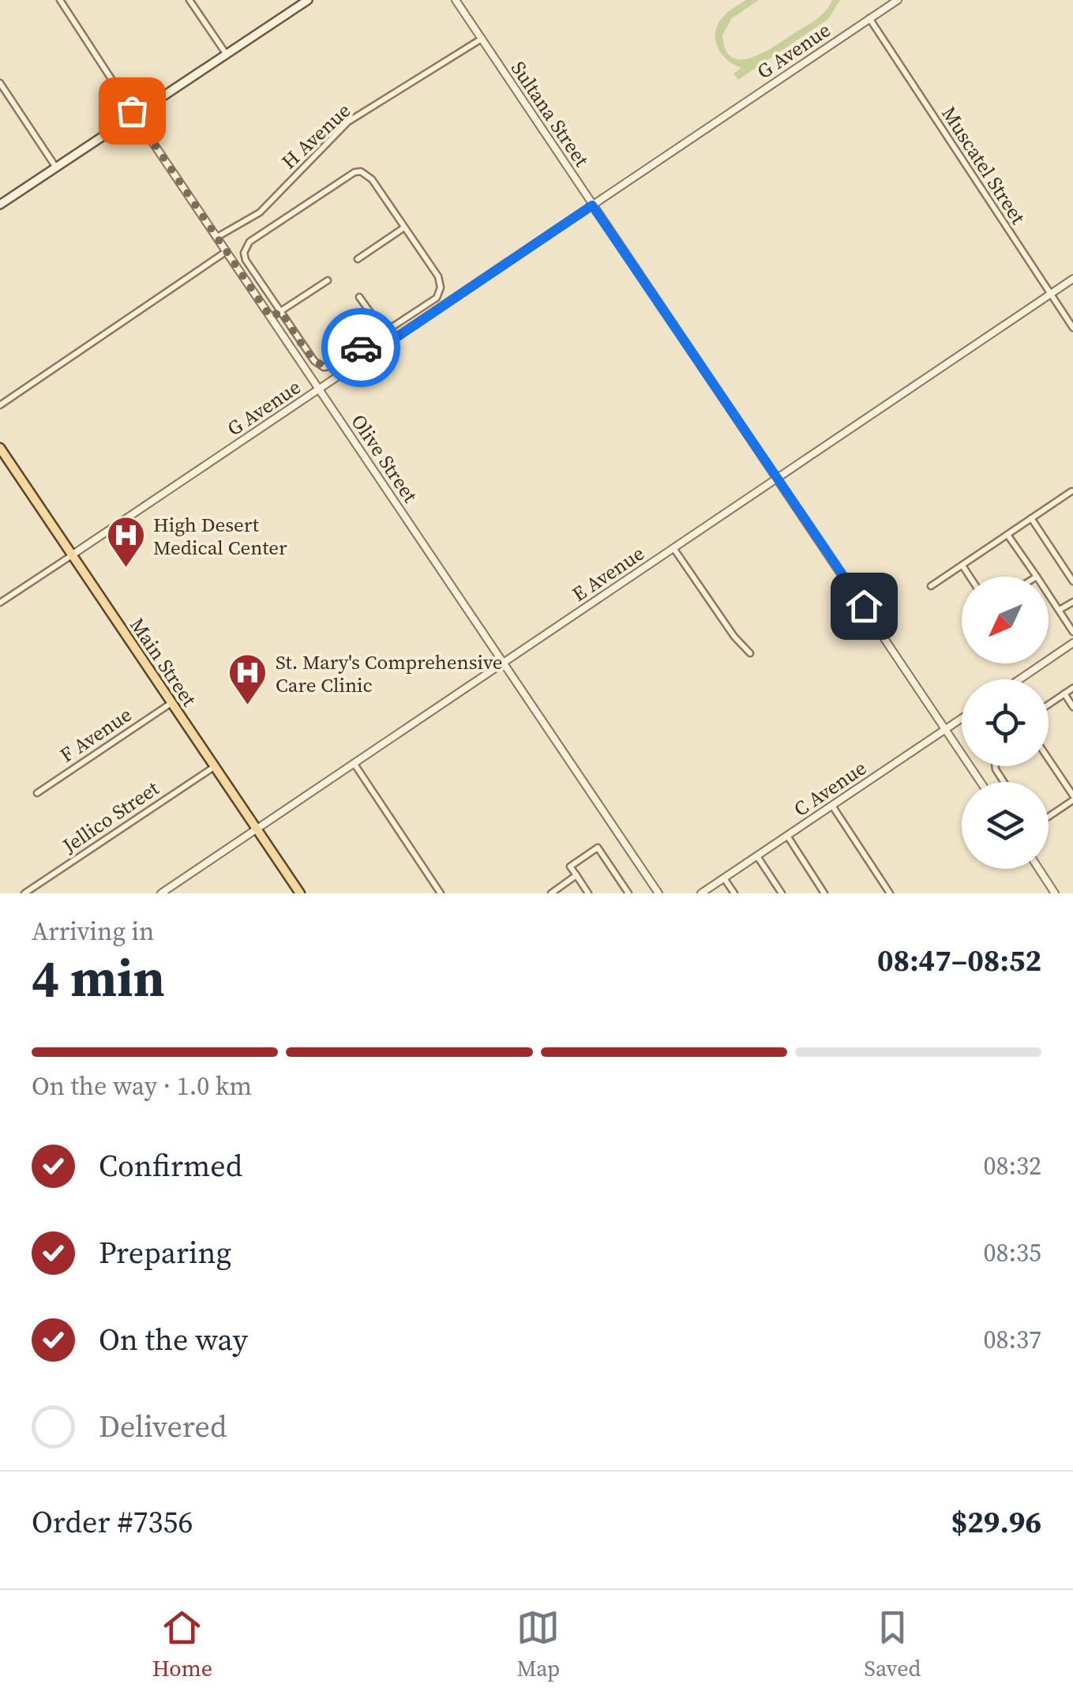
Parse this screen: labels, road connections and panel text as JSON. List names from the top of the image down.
{
  "streets": {
    "main road": ["Main Street"],
    "street": [
      "G Avenue",
      "Sultana Street",
      "H Avenue",
      "Muscatel Street",
      "Olive Street",
      "E Avenue",
      "F Avenue",
      "C Avenue",
      "Jellico Street"
    ]
  },
  "crossings": [
    ["G Avenue", "Sultana Street"],
    ["G Avenue", "Muscatel Street"],
    ["G Avenue", "Olive Street"],
    ["G Avenue", "Main Street"],
    ["Sultana Street", "H Avenue"],
    ["Sultana Street", "E Avenue"],
    ["Sultana Street", "C Avenue"],
    ["H Avenue", "Olive Street"],
    ["Muscatel Street", "E Avenue"],
    ["Olive Street", "E Avenue"],
    ["E Avenue", "Main Street"],
    ["Main Street", "F Avenue"],
    ["Main Street", "Jellico Street"]
  ],
  "places": {
    "hospital": ["High Desert Medical Center", "St. Mary's Comprehensive Care Clinic"]
  },
  "north": "bottom left",
  "page": {
    "heading": ["4 min", "Arriving in", "08:47–08:52"],
    "panel": ["Order #7356", "$29.96"],
    "bar": "On the way · 1.0 km",
    "list": [
      ["Confirmed", "08:32"],
      ["Preparing", "08:35"],
      ["On the way", "08:37"],
      "Delivered"
    ],
    "tabs": ["Home", "Map", "Saved"]
  }
}
